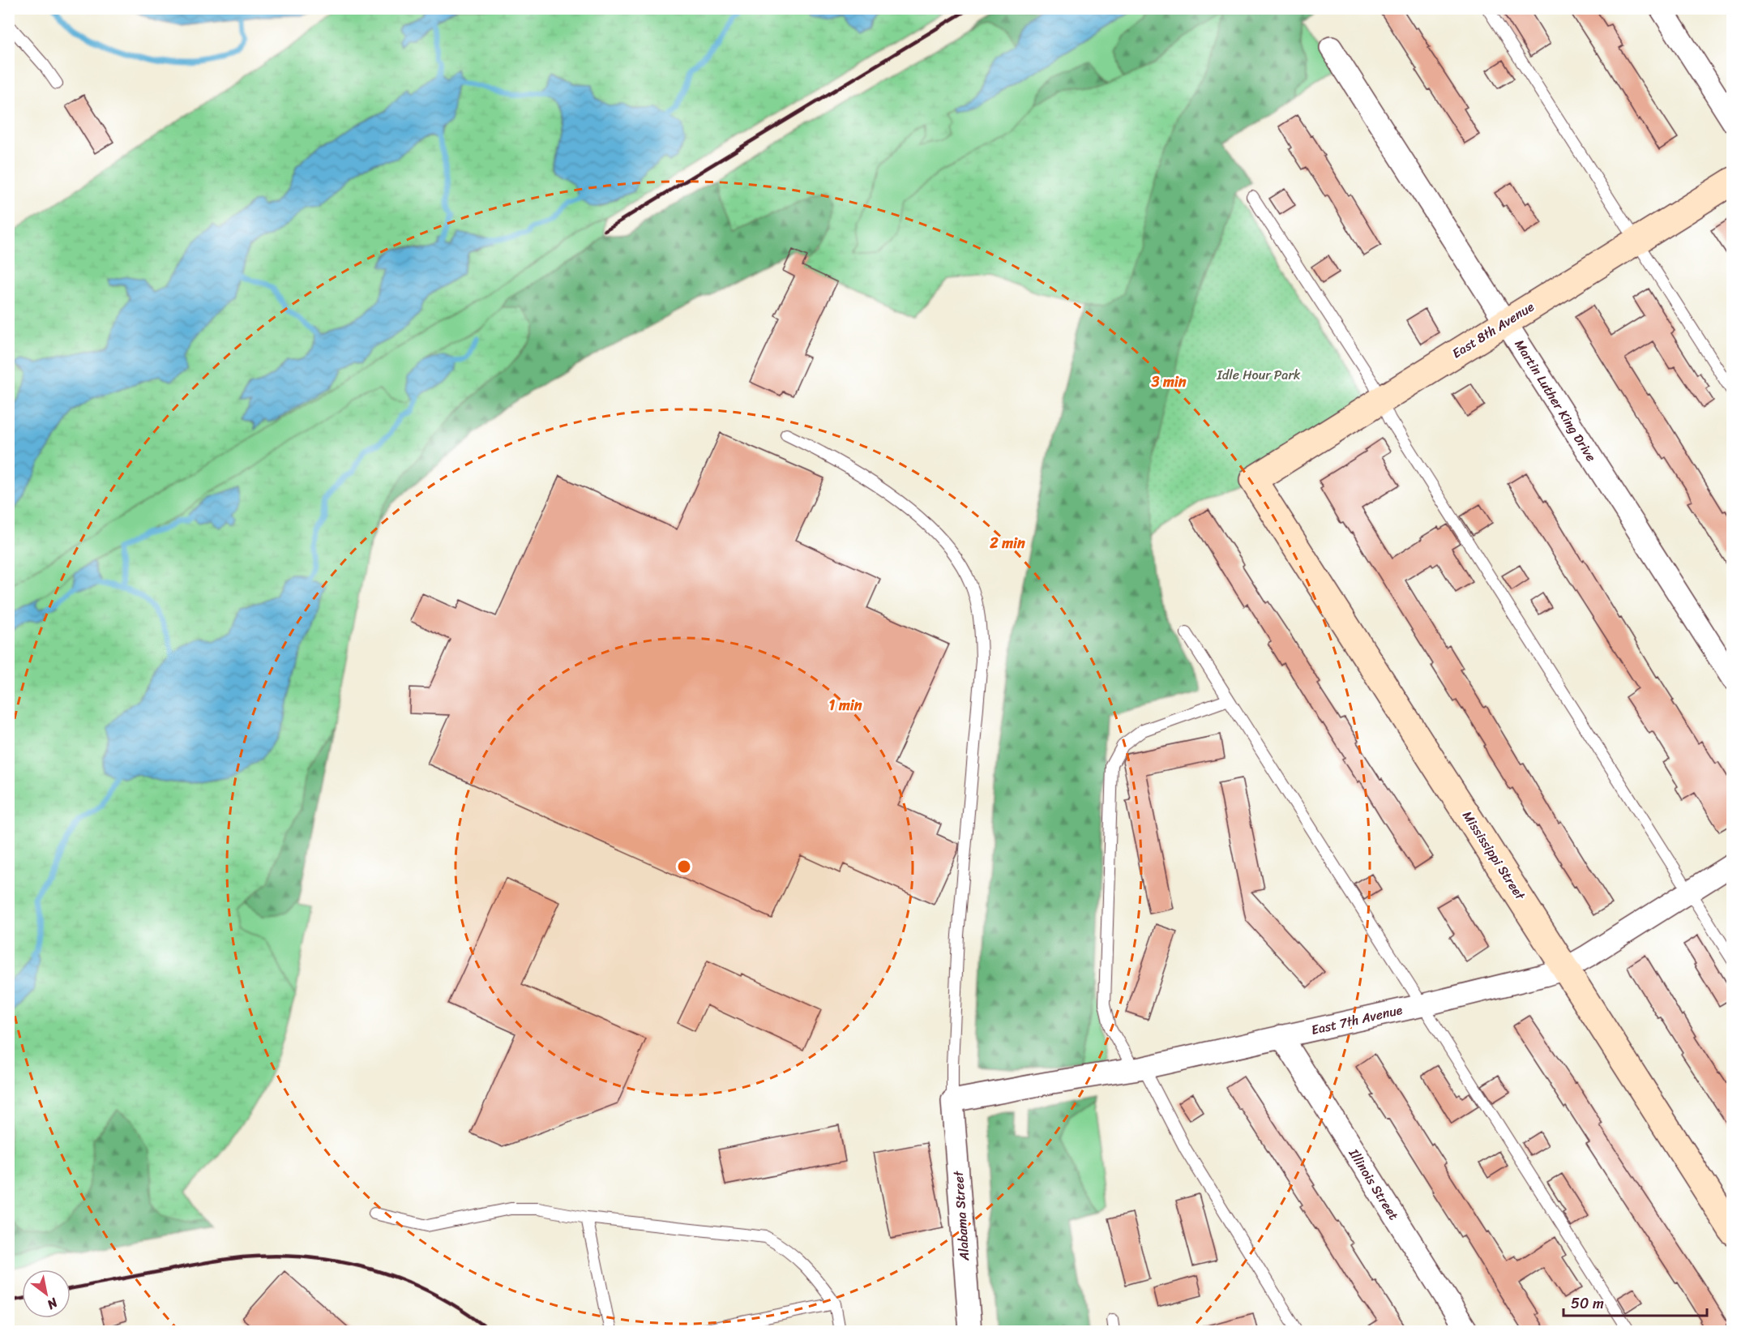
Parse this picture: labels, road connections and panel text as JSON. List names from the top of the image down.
{
  "streets": {
    "street": [
      "East 8th Avenue",
      "Martin Luther King Drive",
      "Mississippi Street",
      "East 7th Avenue",
      "Illinois Street",
      "Alabama Street"
    ]
  },
  "crossings": [
    ["East 8th Avenue", "Martin Luther King Drive"],
    ["East 8th Avenue", "Mississippi Street"],
    ["Mississippi Street", "East 7th Avenue"],
    ["East 7th Avenue", "Illinois Street"],
    ["East 7th Avenue", "Alabama Street"]
  ],
  "parks": ["Idle Hour Park"],
  "scale_bar": "50 m",
  "north": "bottom right",
  "rings": ["3 min", "2 min", "1 min"]
}
